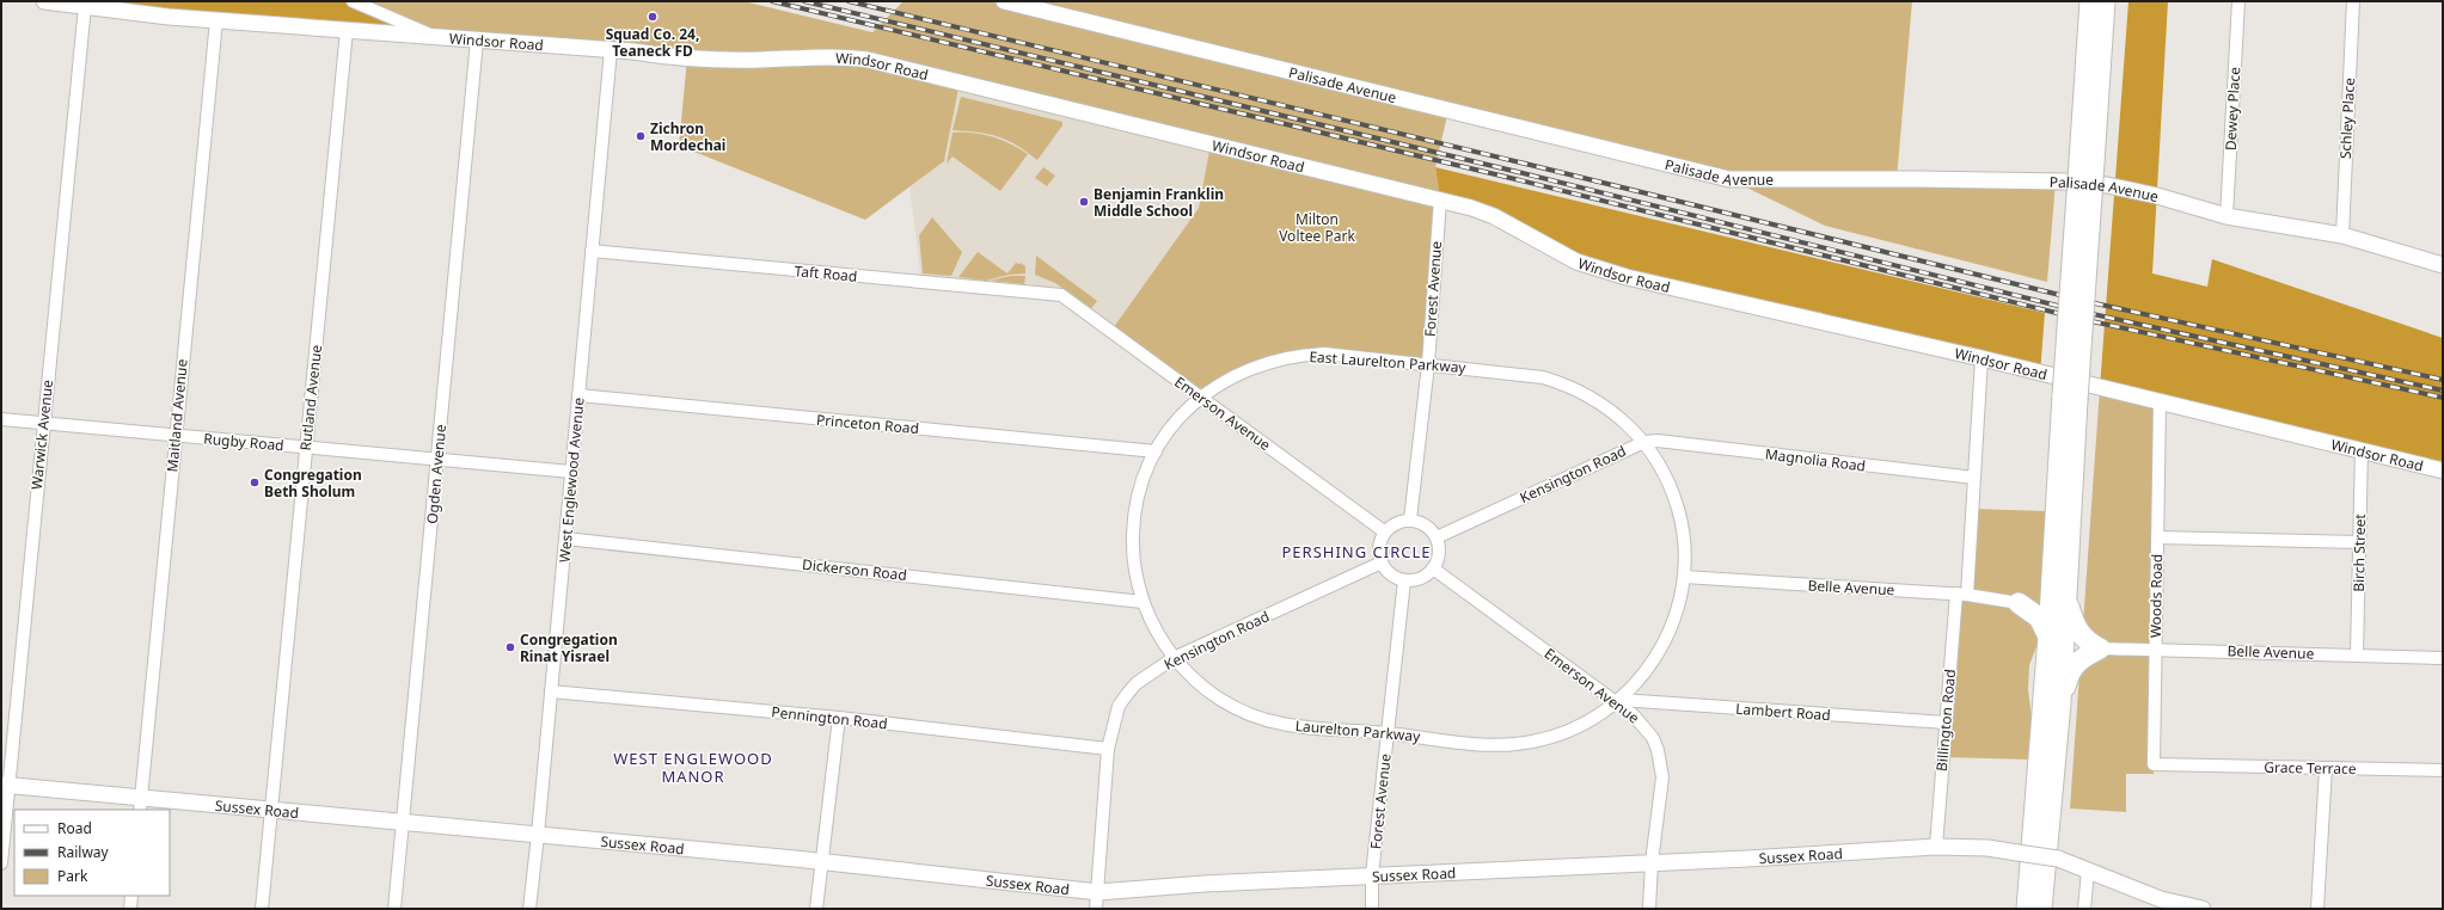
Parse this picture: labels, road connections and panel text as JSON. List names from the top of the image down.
{
  "streets": {
    "street": [
      "Windsor Road",
      "Palisade Avenue",
      "Dewey Place",
      "Schley Place",
      "Taft Road",
      "Forest Avenue",
      "East Laurelton Parkway",
      "Rutland Avenue",
      "Emerson Avenue",
      "Maitland Avenue",
      "Princeton Road",
      "Warwick Avenue",
      "Rugby Road",
      "Magnolia Road",
      "Ogden Avenue",
      "Kensington Road",
      "West Englewood Avenue",
      "Birch Street",
      "Dickerson Road",
      "Belle Avenue",
      "Woods Road",
      "Lambert Road",
      "Pennington Road",
      "Billington Road",
      "Laurelton Parkway",
      "Grace Terrace",
      "Sussex Road"
    ]
  },
  "crossings": [
    ["Windsor Road", "Forest Avenue"],
    ["Windsor Road", "Rutland Avenue"],
    ["Windsor Road", "Maitland Avenue"],
    ["Windsor Road", "Warwick Avenue"],
    ["Windsor Road", "Ogden Avenue"],
    ["Windsor Road", "West Englewood Avenue"],
    ["Windsor Road", "Birch Street"],
    ["Windsor Road", "Woods Road"],
    ["Windsor Road", "Billington Road"],
    ["Palisade Avenue", "Dewey Place"],
    ["Palisade Avenue", "Schley Place"],
    ["Taft Road", "Emerson Avenue"],
    ["Taft Road", "West Englewood Avenue"],
    ["Forest Avenue", "East Laurelton Parkway"],
    ["Forest Avenue", "Emerson Avenue"],
    ["Forest Avenue", "Kensington Road"],
    ["Forest Avenue", "Laurelton Parkway"],
    ["Forest Avenue", "Sussex Road"],
    ["East Laurelton Parkway", "Emerson Avenue"],
    ["East Laurelton Parkway", "Princeton Road"],
    ["East Laurelton Parkway", "Kensington Road"],
    ["East Laurelton Parkway", "Dickerson Road"],
    ["East Laurelton Parkway", "Belle Avenue"],
    ["East Laurelton Parkway", "Laurelton Parkway"],
    ["Rutland Avenue", "Rugby Road"],
    ["Rutland Avenue", "Sussex Road"],
    ["Emerson Avenue", "Kensington Road"],
    ["Emerson Avenue", "Lambert Road"],
    ["Emerson Avenue", "Laurelton Parkway"],
    ["Emerson Avenue", "Sussex Road"],
    ["Maitland Avenue", "Rugby Road"],
    ["Maitland Avenue", "Sussex Road"],
    ["Princeton Road", "West Englewood Avenue"],
    ["Warwick Avenue", "Rugby Road"],
    ["Warwick Avenue", "Sussex Road"],
    ["Rugby Road", "Ogden Avenue"],
    ["Rugby Road", "West Englewood Avenue"],
    ["Magnolia Road", "Kensington Road"],
    ["Magnolia Road", "Billington Road"],
    ["Ogden Avenue", "Sussex Road"],
    ["Kensington Road", "Pennington Road"],
    ["Kensington Road", "Laurelton Parkway"],
    ["Kensington Road", "Sussex Road"],
    ["West Englewood Avenue", "Dickerson Road"],
    ["West Englewood Avenue", "Pennington Road"],
    ["West Englewood Avenue", "Sussex Road"],
    ["Birch Street", "Belle Avenue"],
    ["Dickerson Road", "Laurelton Parkway"],
    ["Belle Avenue", "Woods Road"],
    ["Belle Avenue", "Billington Road"],
    ["Belle Avenue", "Laurelton Parkway"],
    ["Woods Road", "Grace Terrace"],
    ["Lambert Road", "Billington Road"],
    ["Lambert Road", "Laurelton Parkway"],
    ["Billington Road", "Sussex Road"]
  ],
  "districts": ["PERSHING CIRCLE", "WEST ENGLEWOOD MANOR"],
  "parks": ["Milton Voltee Park"],
  "places": [
    "Squad Co. 24, Teaneck FD",
    "Zichron Mordechai",
    "Benjamin Franklin Middle School",
    "Congregation Beth Sholum",
    "Congregation Rinat Yisrael"
  ],
  "legend": ["Road", "Railway", "Park"]
}
